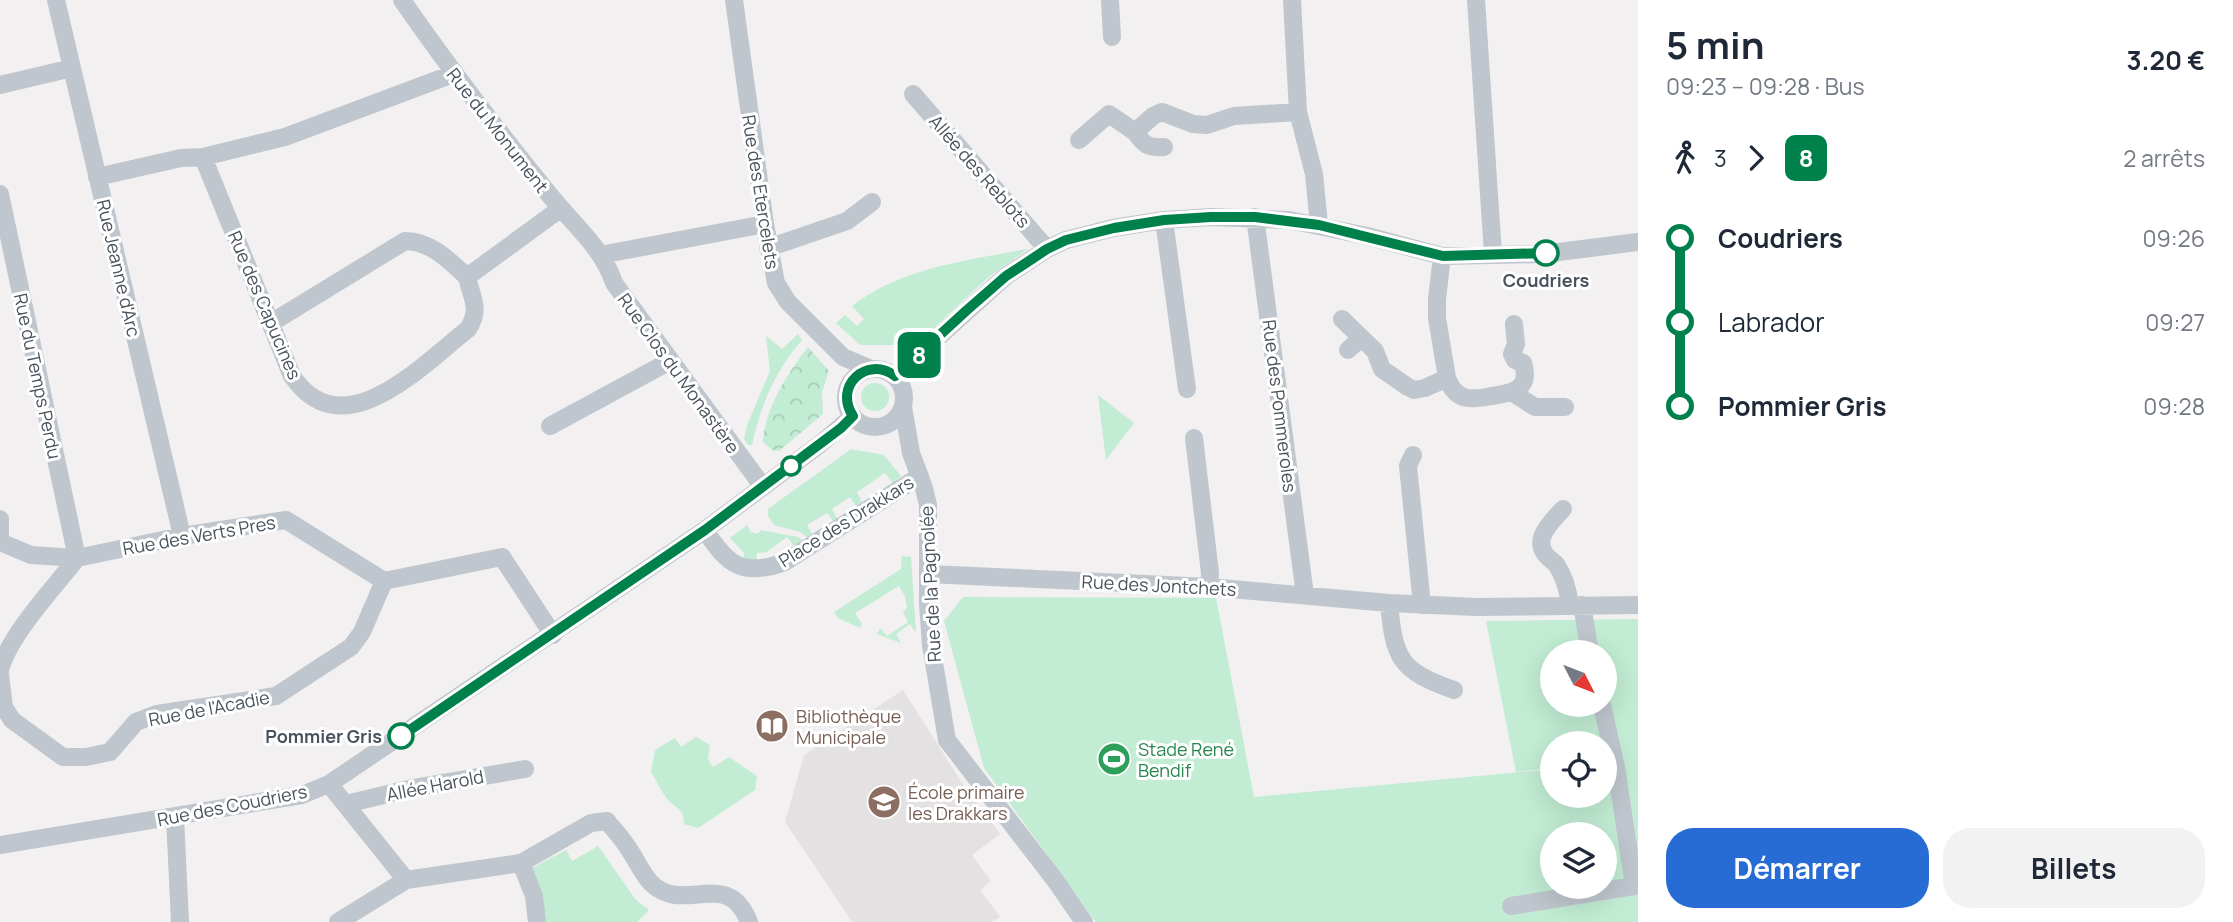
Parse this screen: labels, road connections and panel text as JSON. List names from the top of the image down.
{
  "streets": {
    "street": [
      "Rue du Monument",
      "Allée des Reblots",
      "Rue des Etercelets",
      "Rue Jeanne d'Arc",
      "Rue des Capucines",
      "Rue Clos du Monastère",
      "Rue du Temps Perdu",
      "Rue des Pommeroles",
      "Place des Drakkars",
      "Rue des Verts Pres",
      "Rue de la Pagnolée",
      "Rue des Jontchets",
      "Rue de l'Acadie",
      "Allée Harold",
      "Rue des Coudriers"
    ]
  },
  "crossings": [
    ["Rue du Monument", "Rue Clos du Monastère"],
    ["Rue des Etercelets", "Rue de la Pagnolée"],
    ["Rue des Etercelets", "Rue des Coudriers"],
    ["Rue Jeanne d'Arc", "Rue des Verts Pres"],
    ["Rue Clos du Monastère", "Rue des Coudriers"],
    ["Rue du Temps Perdu", "Rue des Verts Pres"],
    ["Rue du Temps Perdu", "Rue de l'Acadie"],
    ["Rue des Pommeroles", "Rue des Jontchets"],
    ["Place des Drakkars", "Rue de la Pagnolée"],
    ["Place des Drakkars", "Rue des Coudriers"],
    ["Rue des Verts Pres", "Rue de l'Acadie"],
    ["Rue de la Pagnolée", "Rue des Jontchets"],
    ["Rue de la Pagnolée", "Rue des Coudriers"]
  ],
  "places": {
    "other": ["Coudriers", "Pommier Gris"],
    "library": ["Bibliothèque Municipale"],
    "sports": ["Stade René Bendif"],
    "school or university": ["École primaire les Drakkars"]
  },
  "lines": ["bus line 8"],
  "north": "bottom right",
  "page": {
    "on_map": "8",
    "heading": ["5 min", "09:23 – 09:28 · Bus", "3.20 €"],
    "legs": ["3", "8", "2 arrêts"],
    "list": [
      {
        "name": "Coudriers",
        "value": "09:26"
      },
      {
        "name": "Labrador",
        "value": "09:27"
      },
      {
        "name": "Pommier Gris",
        "value": "09:28"
      }
    ],
    "buttons": ["Démarrer", "Billets"]
  }
}
